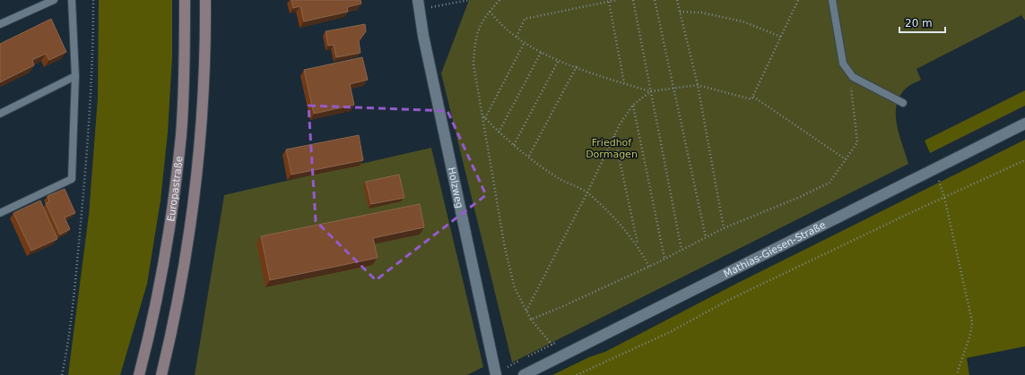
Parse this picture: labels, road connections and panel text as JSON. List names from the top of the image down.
{
  "streets": {
    "main road": ["Europastraße"],
    "street": ["Holzweg", "Mathias-Giesen-Straße"]
  },
  "parks": ["Friedhof Dormagen"],
  "scale_bar": "20 m"
}
